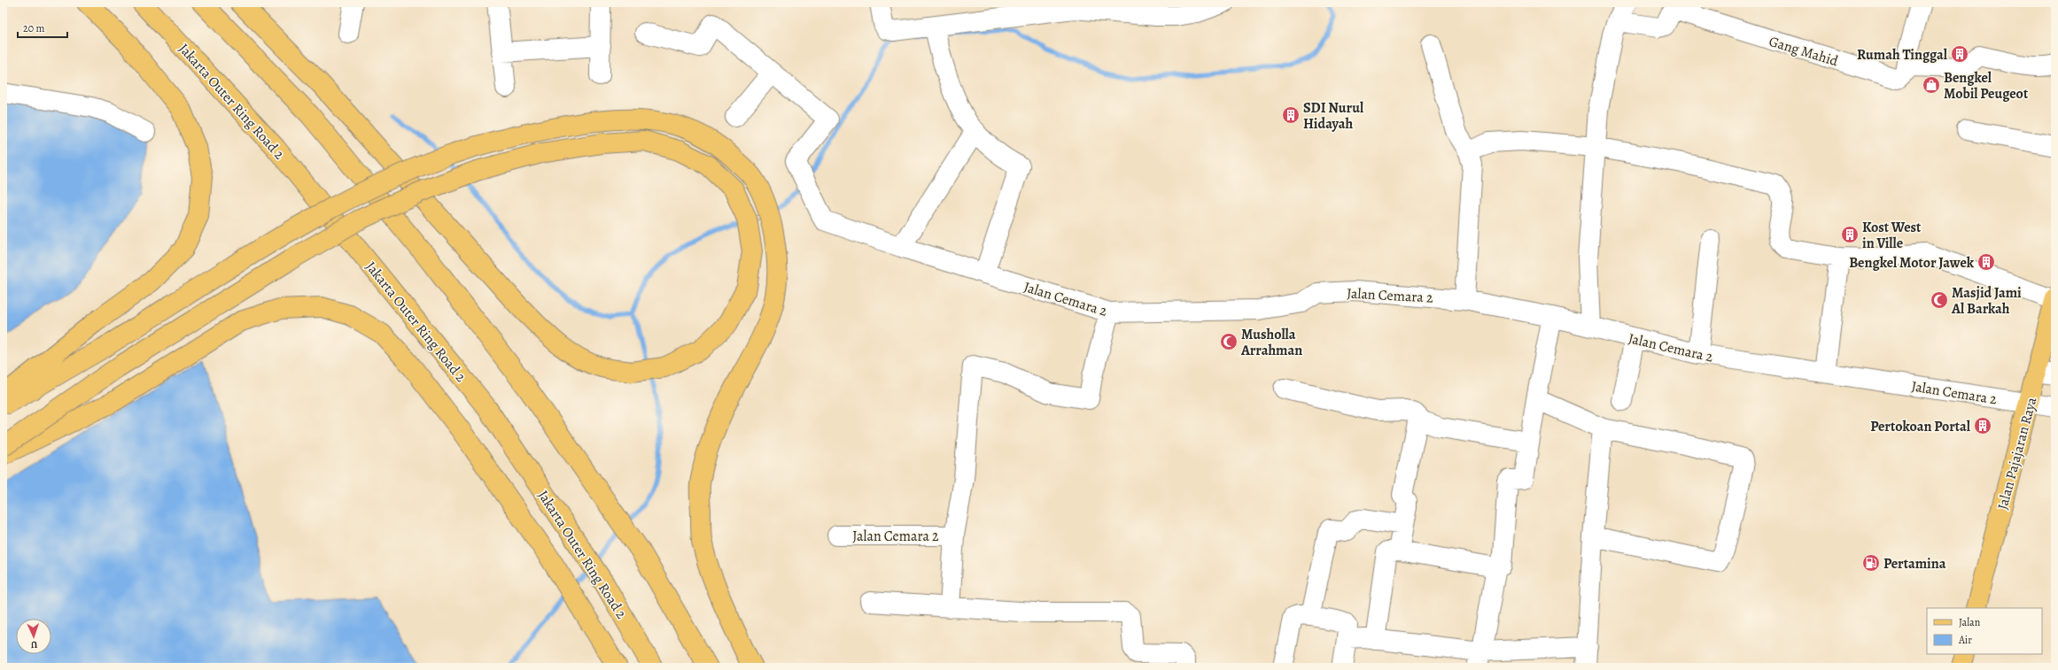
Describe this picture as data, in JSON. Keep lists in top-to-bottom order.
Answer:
{
  "streets": {
    "main road": ["Jakarta Outer Ring Road 2", "Jalan Pajajaran Raya"],
    "street": ["Gang Mahid", "Jalan Cemara 2"]
  },
  "crossings": [
    ["Jalan Cemara 2", "Jalan Pajajaran Raya"]
  ],
  "places": {
    "building": [
      "Rumah Tinggal",
      "SDI Nurul Hidayah",
      "Kost West in Ville",
      "Bengkel Motor Jawek",
      "Pertokoan Portal"
    ],
    "shop": ["Bengkel Mobil Peugeot"],
    "mosque": ["Masjid Jami Al Barkah", "Musholla Arrahman"],
    "fuel station": ["Pertamina"]
  },
  "legend": ["Jalan", "Air"],
  "scale_bar": "20 m",
  "north": "bottom"
}
